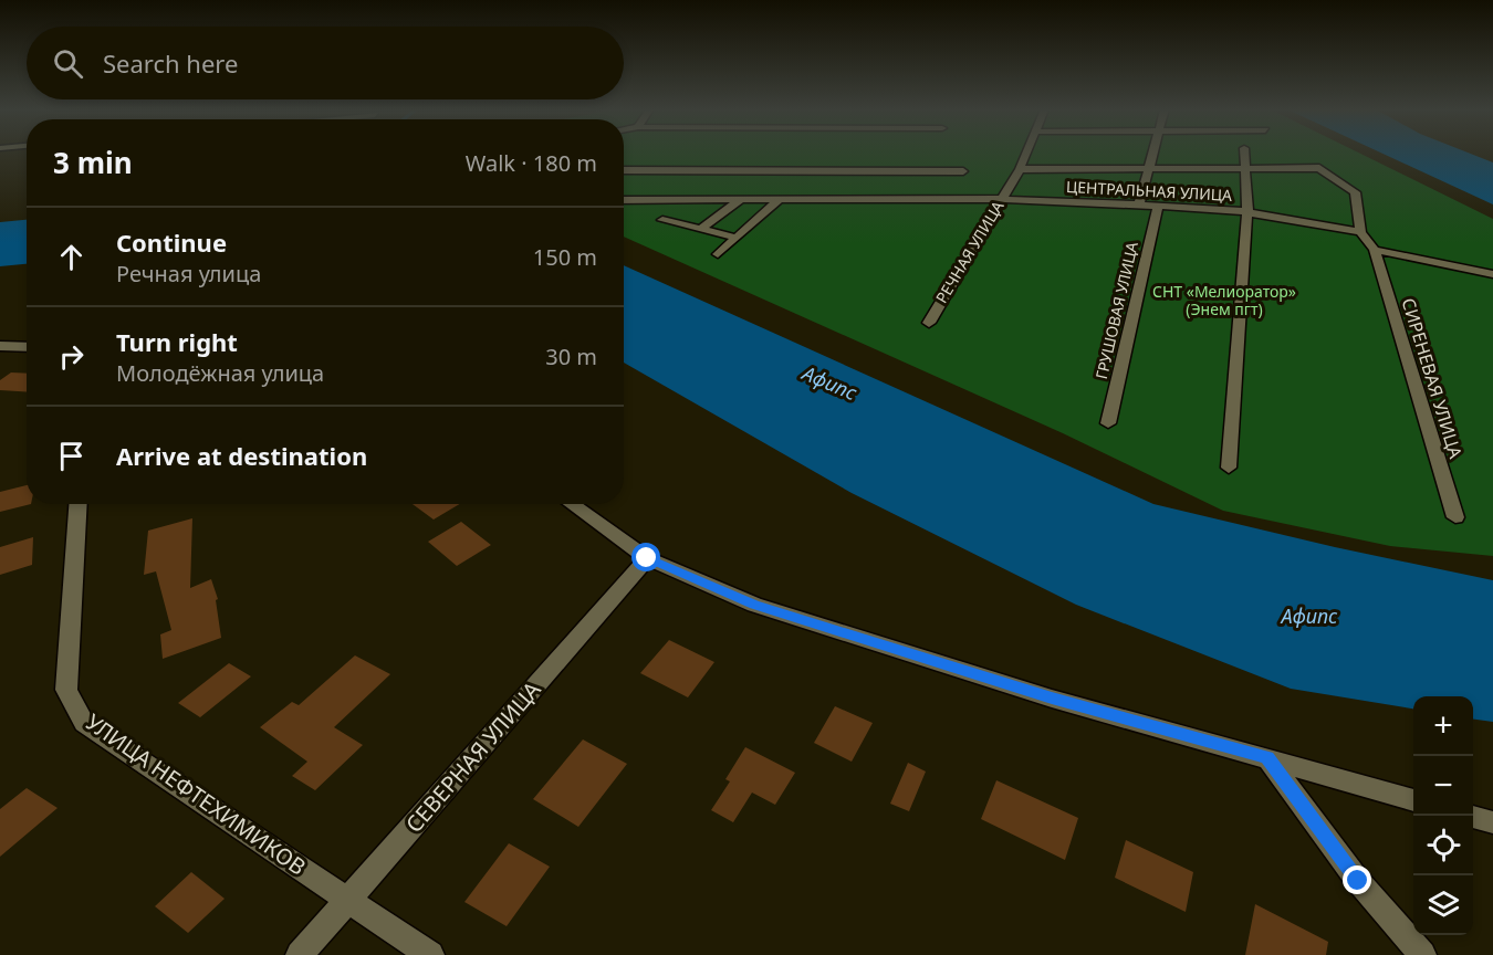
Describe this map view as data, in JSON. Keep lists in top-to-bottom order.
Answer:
{
  "streets": {
    "street": [
      "ЦЕНТРАЛЬНАЯ УЛИЦА",
      "РЕЧНАЯ УЛИЦА",
      "ГРУШОВАЯ УЛИЦА",
      "СИРЕНЕВАЯ УЛИЦА",
      "СЕВЕРНАЯ УЛИЦА",
      "УЛИЦА НЕФТЕХИМИКОВ"
    ]
  },
  "crossings": [
    ["ЦЕНТРАЛЬНАЯ УЛИЦА", "РЕЧНАЯ УЛИЦА"],
    ["ЦЕНТРАЛЬНАЯ УЛИЦА", "ГРУШОВАЯ УЛИЦА"],
    ["СЕВЕРНАЯ УЛИЦА", "УЛИЦА НЕФТЕХИМИКОВ"]
  ],
  "water": ["Афипс"],
  "parks": ["СНТ «Мелиоратор» (Энем пгт)"],
  "page": {
    "search": "Search here",
    "heading": ["3 min", "Walk · 180 m"],
    "list": [
      ["Continue", "Речная улица", "150 m"],
      ["Turn right", "Молодёжная улица", "30 m"],
      "Arrive at destination"
    ],
    "map_buttons": ["+", "−"]
  }
}
